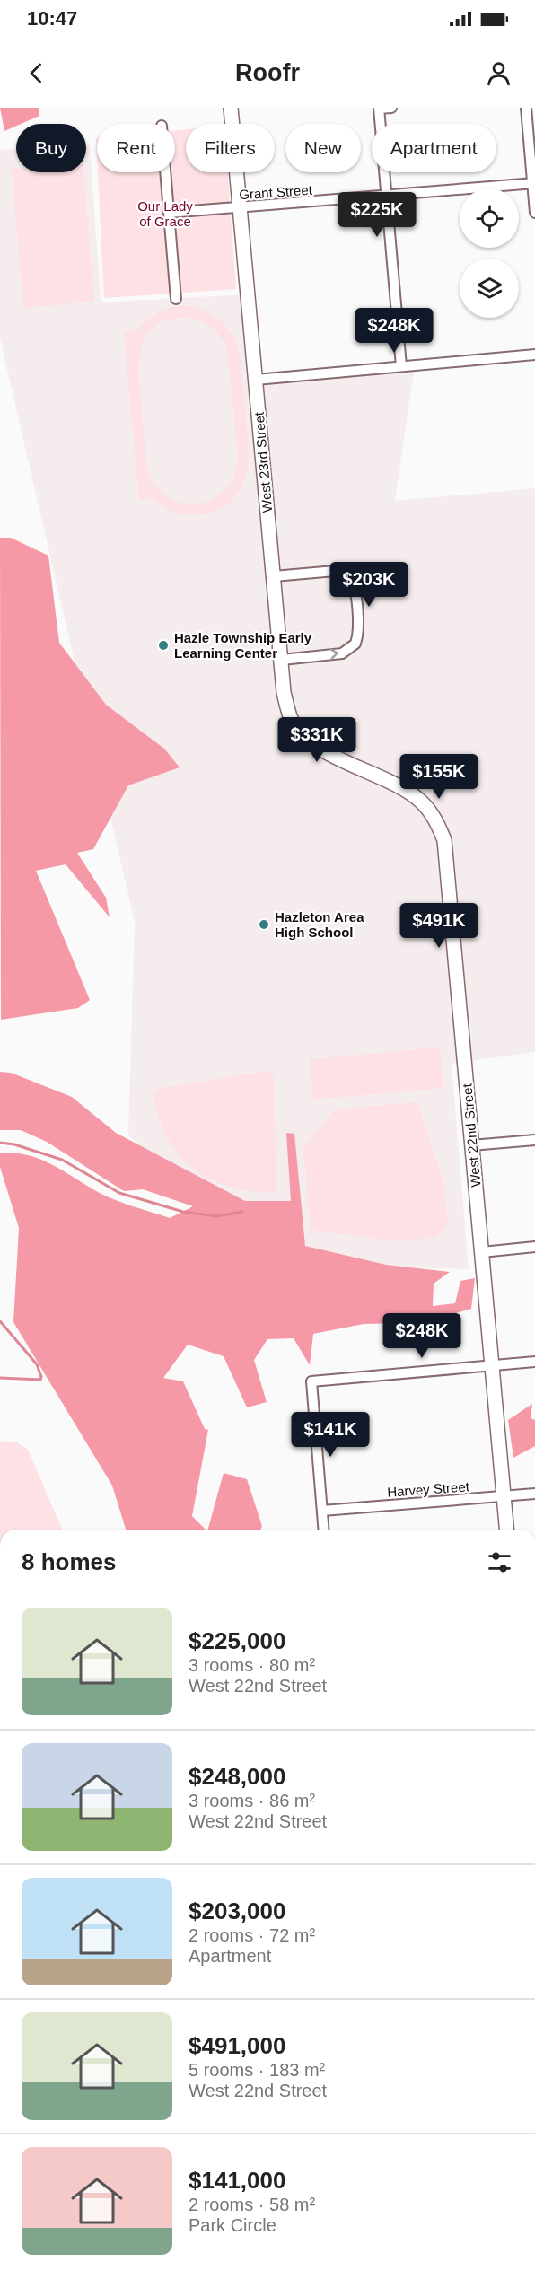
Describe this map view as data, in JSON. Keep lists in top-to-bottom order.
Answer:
{
  "streets": {
    "street": [
      "Grant Street",
      "West 23rd Street",
      "West 22nd Street",
      "Harvey Street"
    ]
  },
  "crossings": [
    ["Grant Street", "West 23rd Street"],
    ["West 23rd Street", "West 22nd Street"],
    ["West 22nd Street", "Harvey Street"]
  ],
  "parks": ["Our Lady of Grace"],
  "places": ["Hazle Township Early Learning Center", "Hazleton Area High School"],
  "page": {
    "status": "10:47",
    "header": "Roofr",
    "chip": [
      "Buy",
      "Rent",
      "Filters",
      "New",
      "Apartment"
    ],
    "price": [
      "$225K",
      "$248K",
      "$203K",
      "$331K",
      "$155K",
      "$491K",
      "$248K",
      "$141K"
    ],
    "heading": "8 homes",
    "list": [
      {
        "name": "$225,000",
        "note": "3 rooms · 80 m² · West 22nd Street"
      },
      {
        "name": "$248,000",
        "note": "3 rooms · 86 m² · West 22nd Street"
      },
      {
        "name": "$203,000",
        "note": "2 rooms · 72 m² · Apartment"
      },
      {
        "name": "$491,000",
        "note": "5 rooms · 183 m² · West 22nd Street"
      },
      {
        "name": "$141,000",
        "note": "2 rooms · 58 m² · Park Circle"
      }
    ]
  }
}
